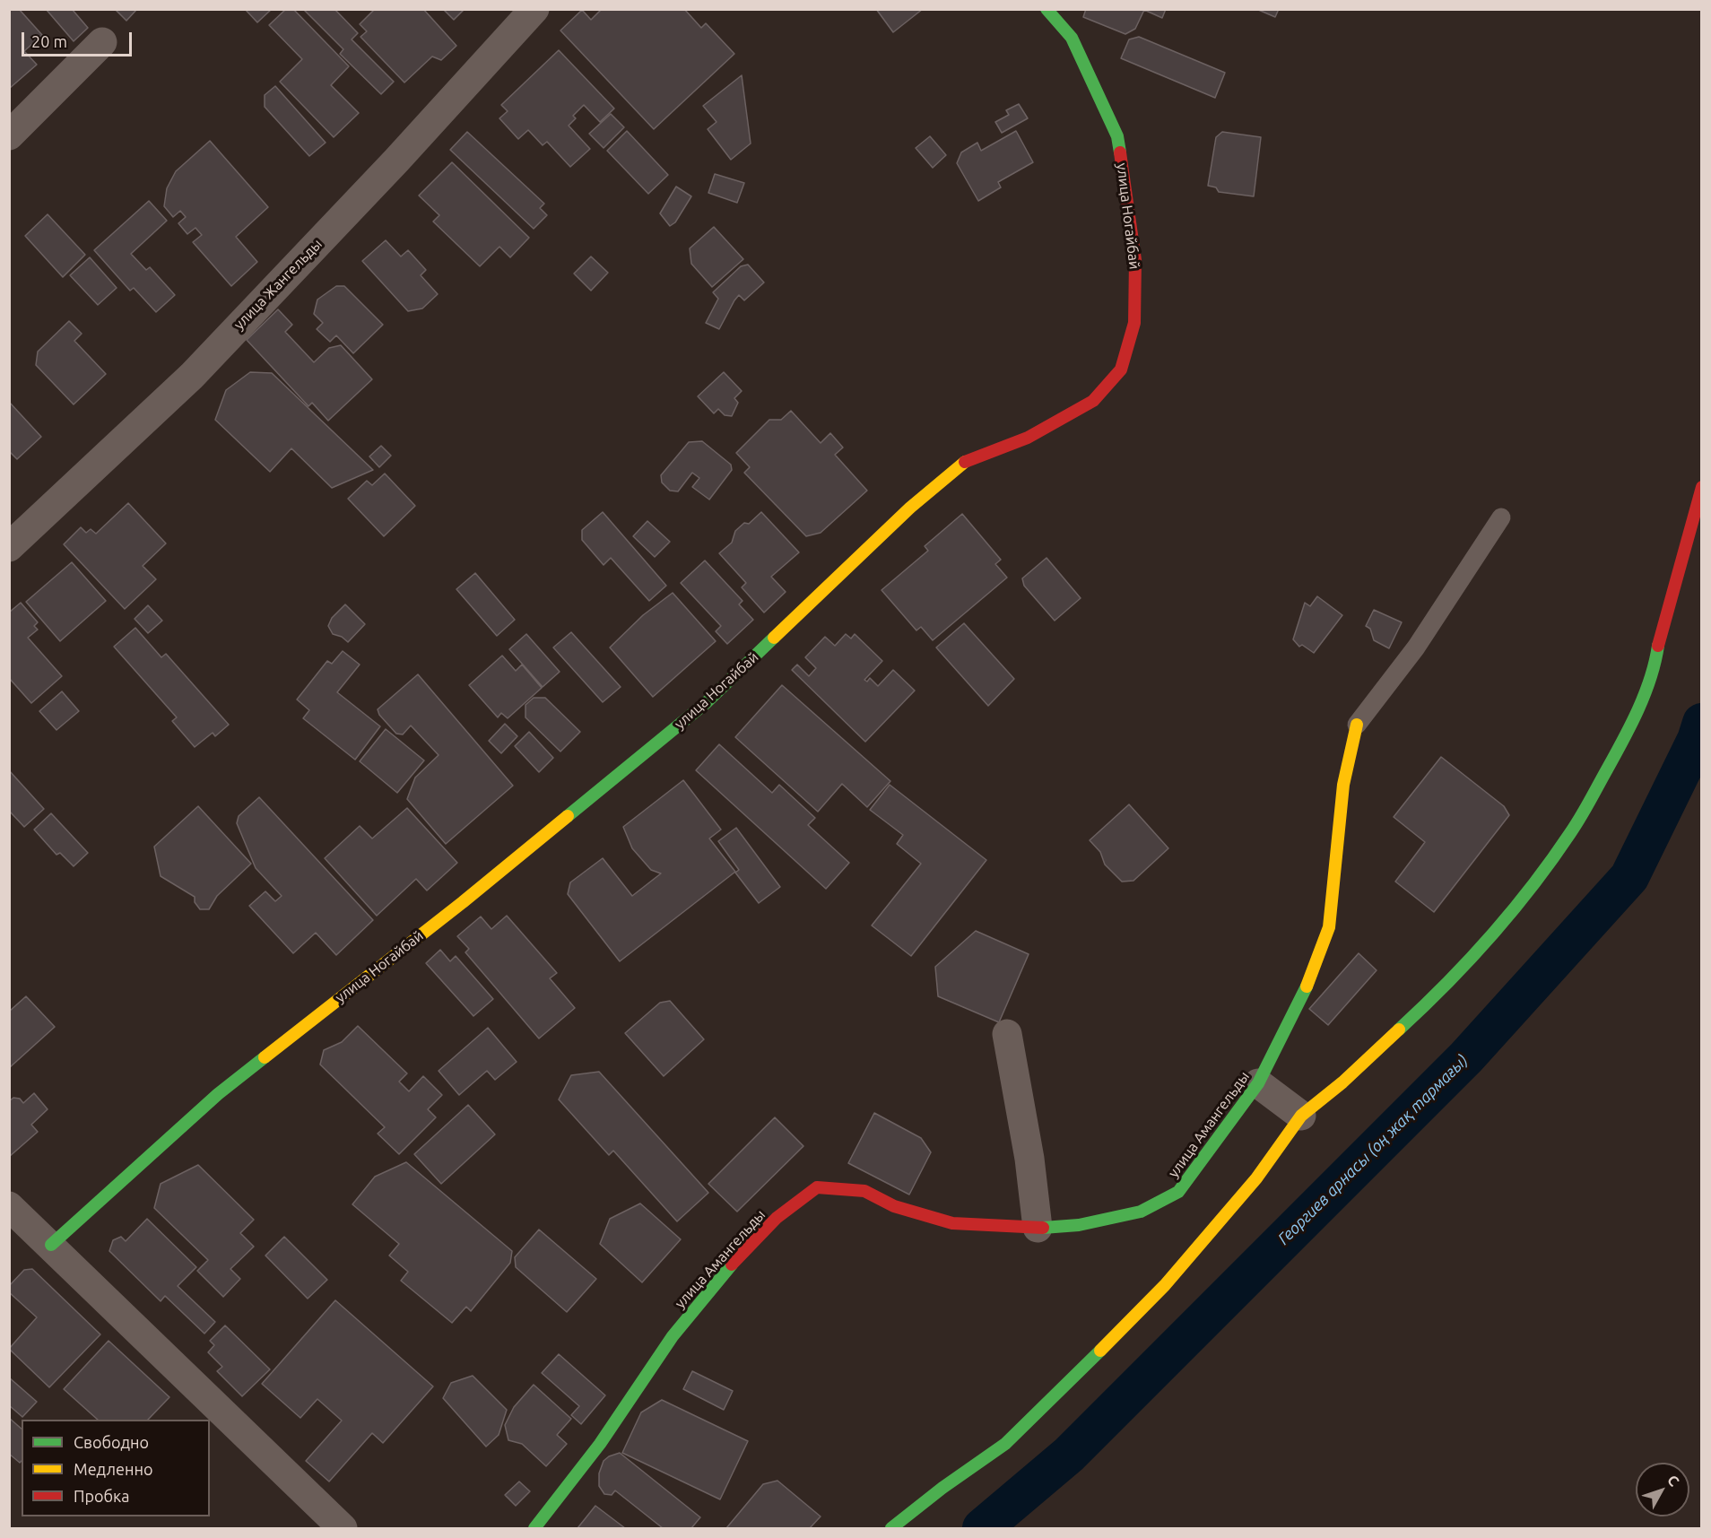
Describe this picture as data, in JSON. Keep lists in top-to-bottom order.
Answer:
{
  "streets": {
    "street": ["улица Ногайбай", "улица Жангельды", "улица Амангельды"]
  },
  "water": ["Георгиев арнасы (оң жақ тармағы)"],
  "legend": ["Свободно", "Медленно", "Пробка"],
  "scale_bar": "20 m",
  "north": "top right"
}
